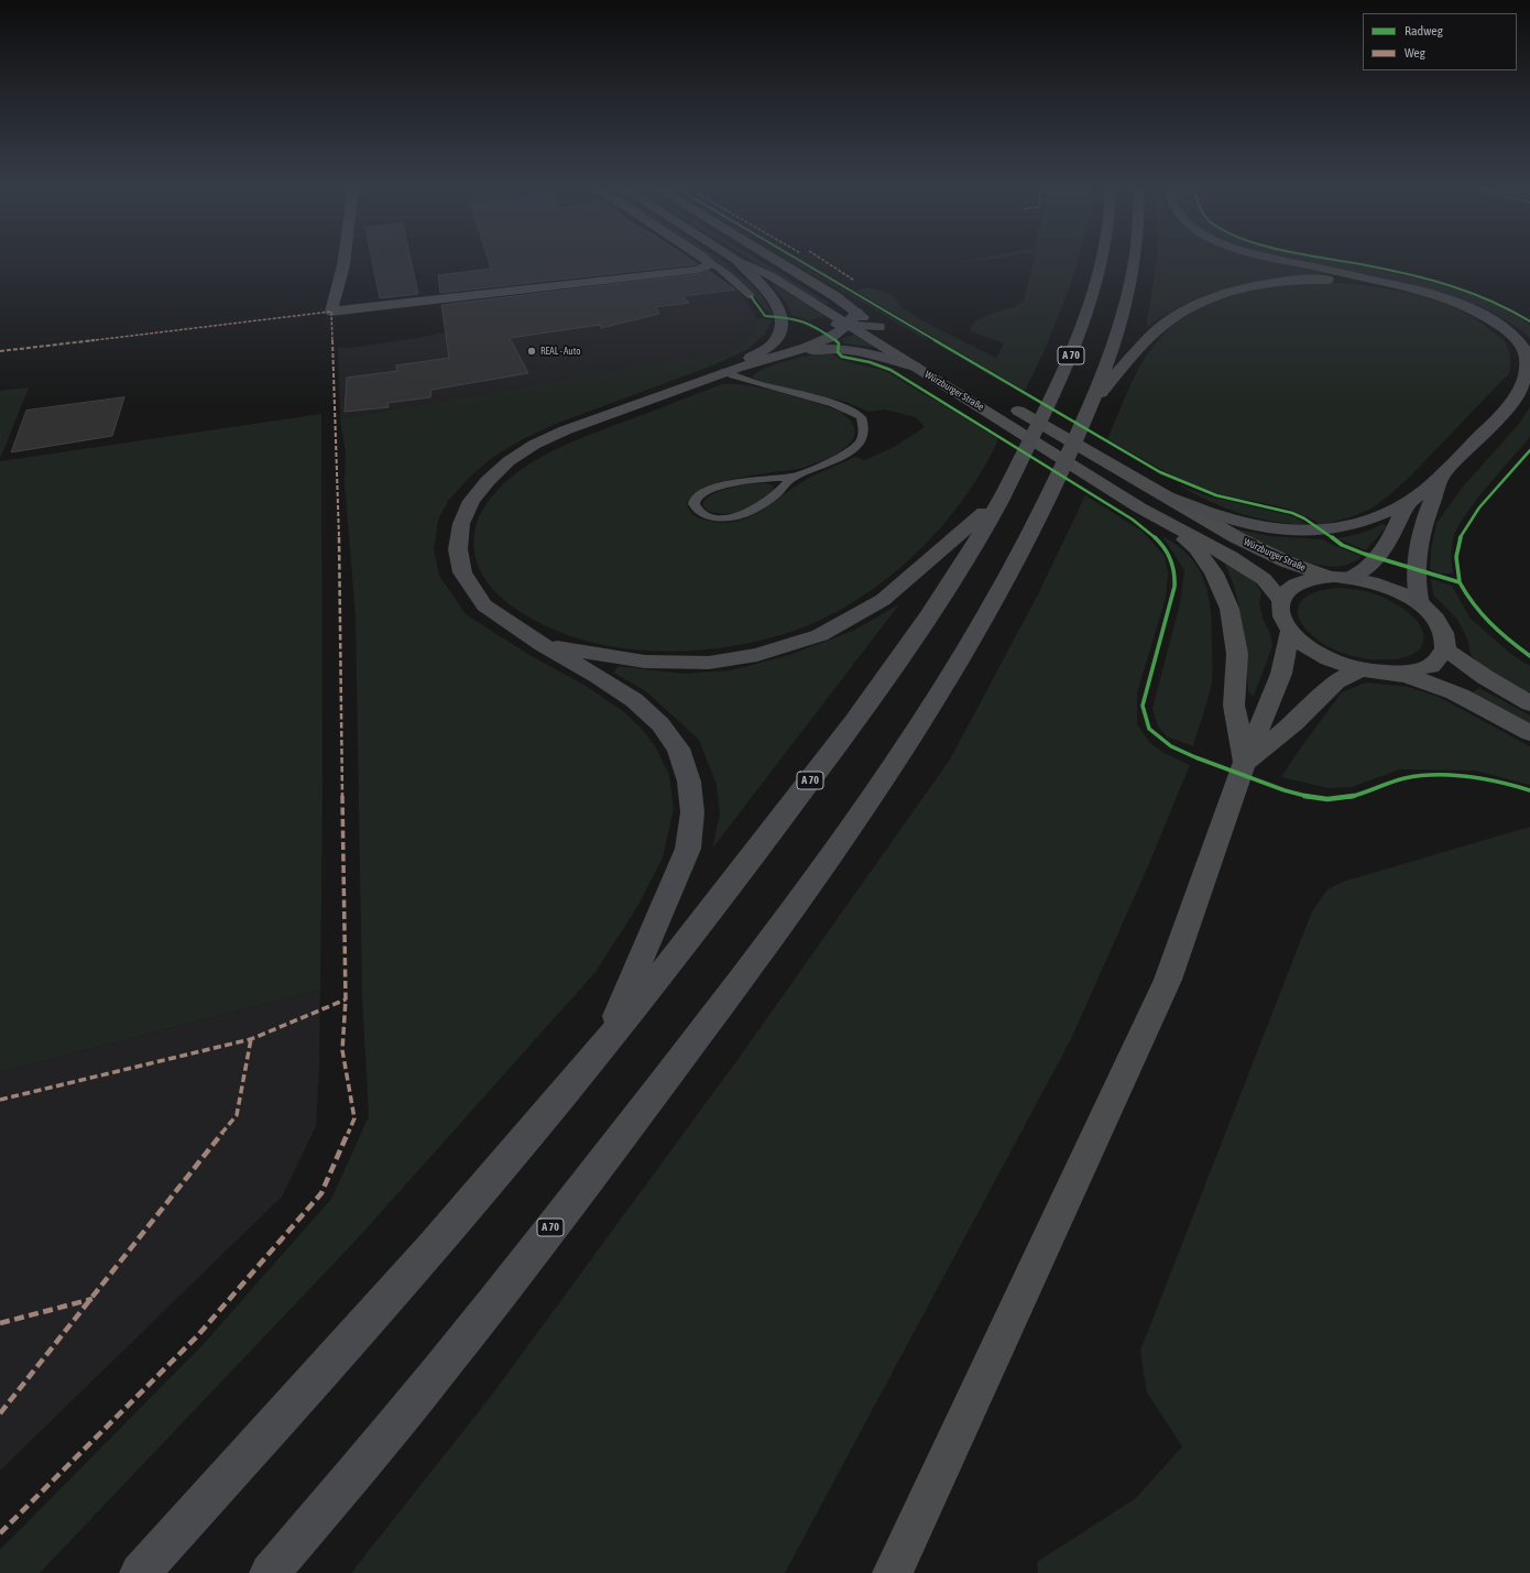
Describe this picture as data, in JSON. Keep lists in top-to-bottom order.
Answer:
{
  "streets": {
    "highway": ["A 70"],
    "main road": ["Würzburger Straße"]
  },
  "places": ["REAL - Auto"],
  "legend": ["Radweg", "Weg"]
}
